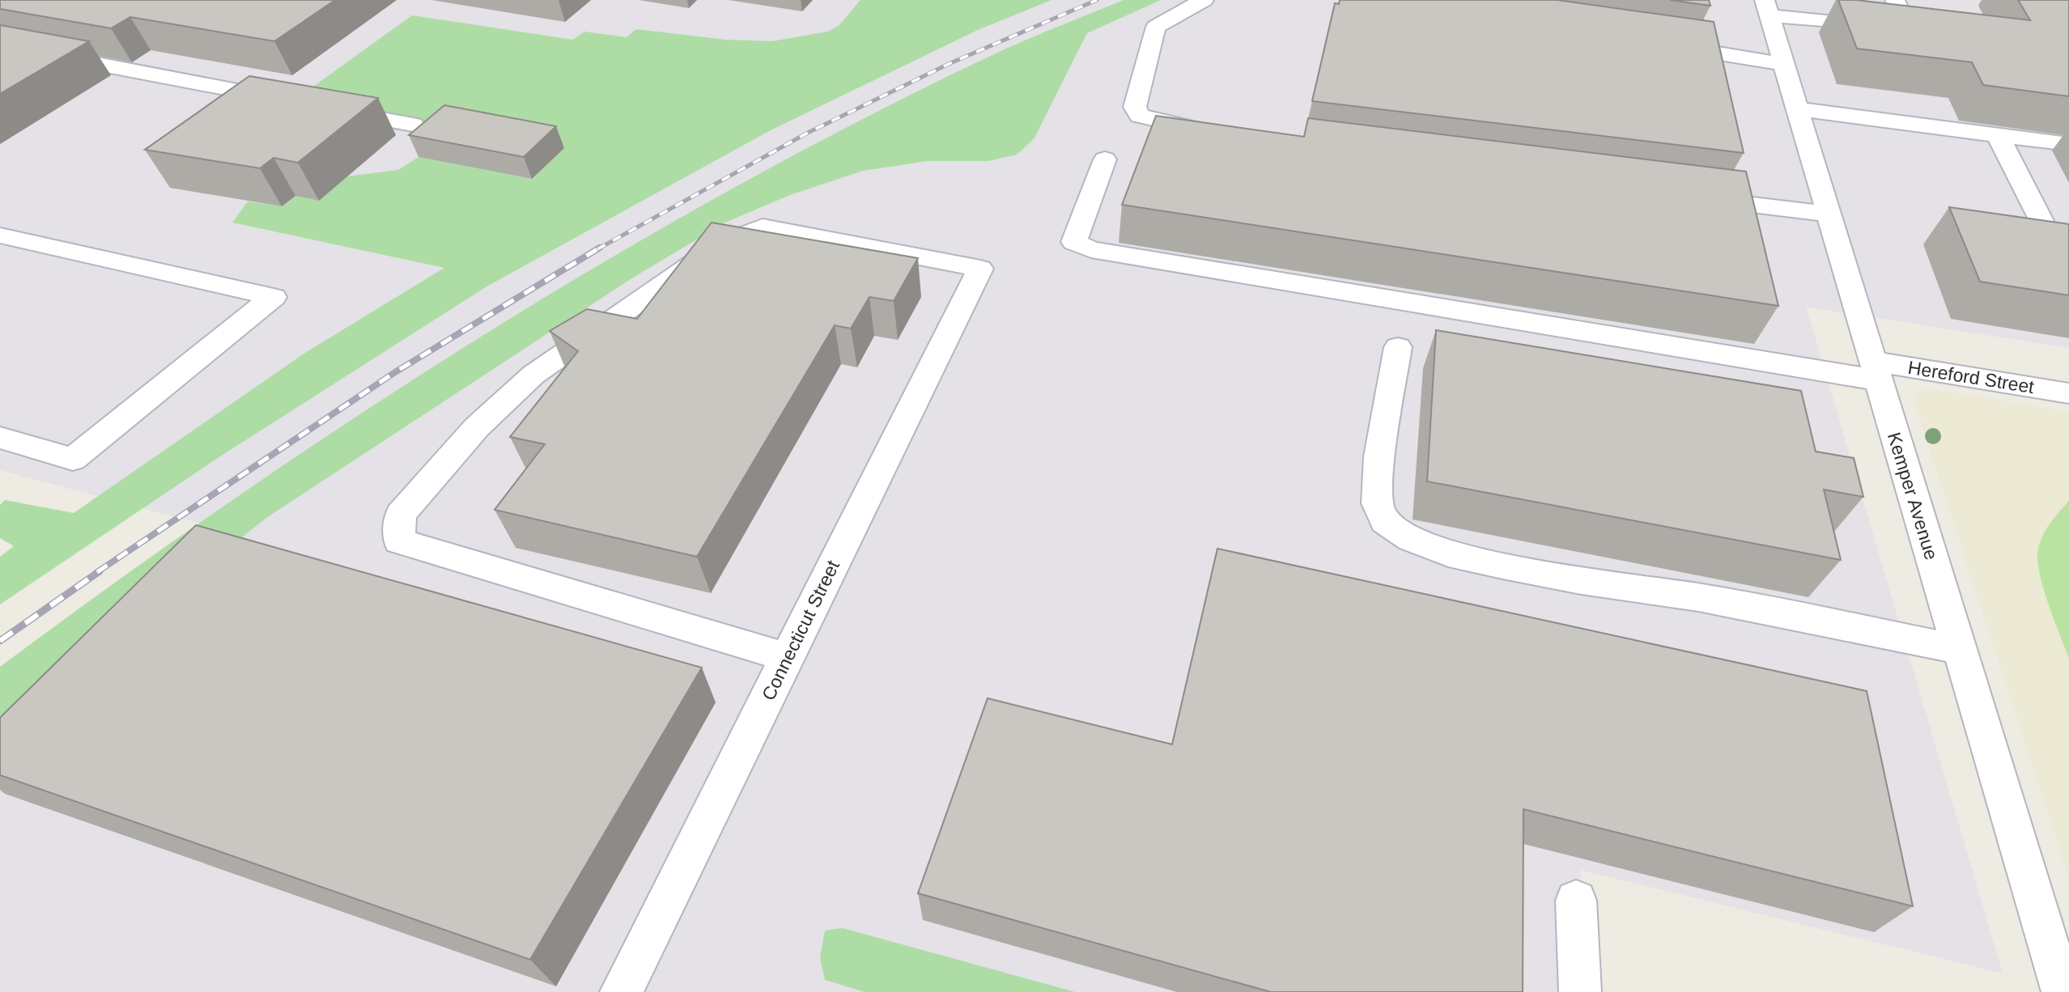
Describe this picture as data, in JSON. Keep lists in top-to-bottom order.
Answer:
{
  "streets": {
    "street": ["Hereford Street", "Kemper Avenue", "Connecticut Street"]
  },
  "crossings": [
    ["Hereford Street", "Kemper Avenue"]
  ]
}
